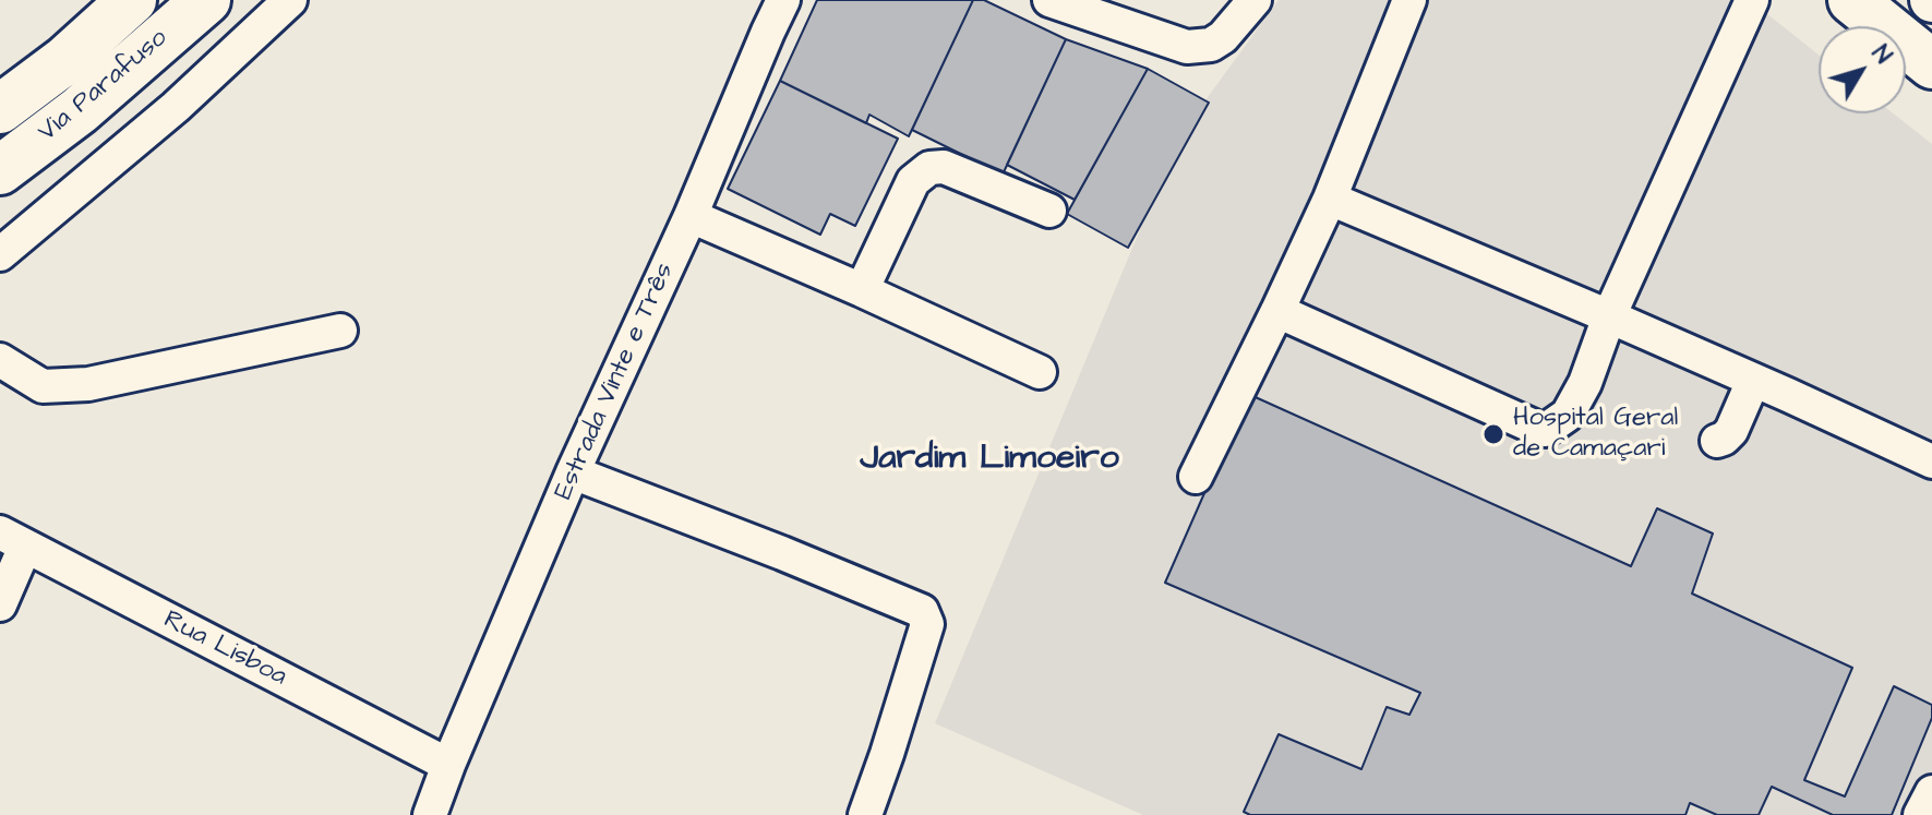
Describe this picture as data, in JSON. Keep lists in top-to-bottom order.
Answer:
{
  "streets": {
    "highway": ["Via Parafuso"],
    "street": ["Estrada Vinte e Três", "Rua Lisboa"]
  },
  "crossings": [
    ["Estrada Vinte e Três", "Rua Lisboa"]
  ],
  "districts": ["Jardim Limoeiro"],
  "places": ["Hospital Geral de Camaçari"],
  "north": "top right"
}
